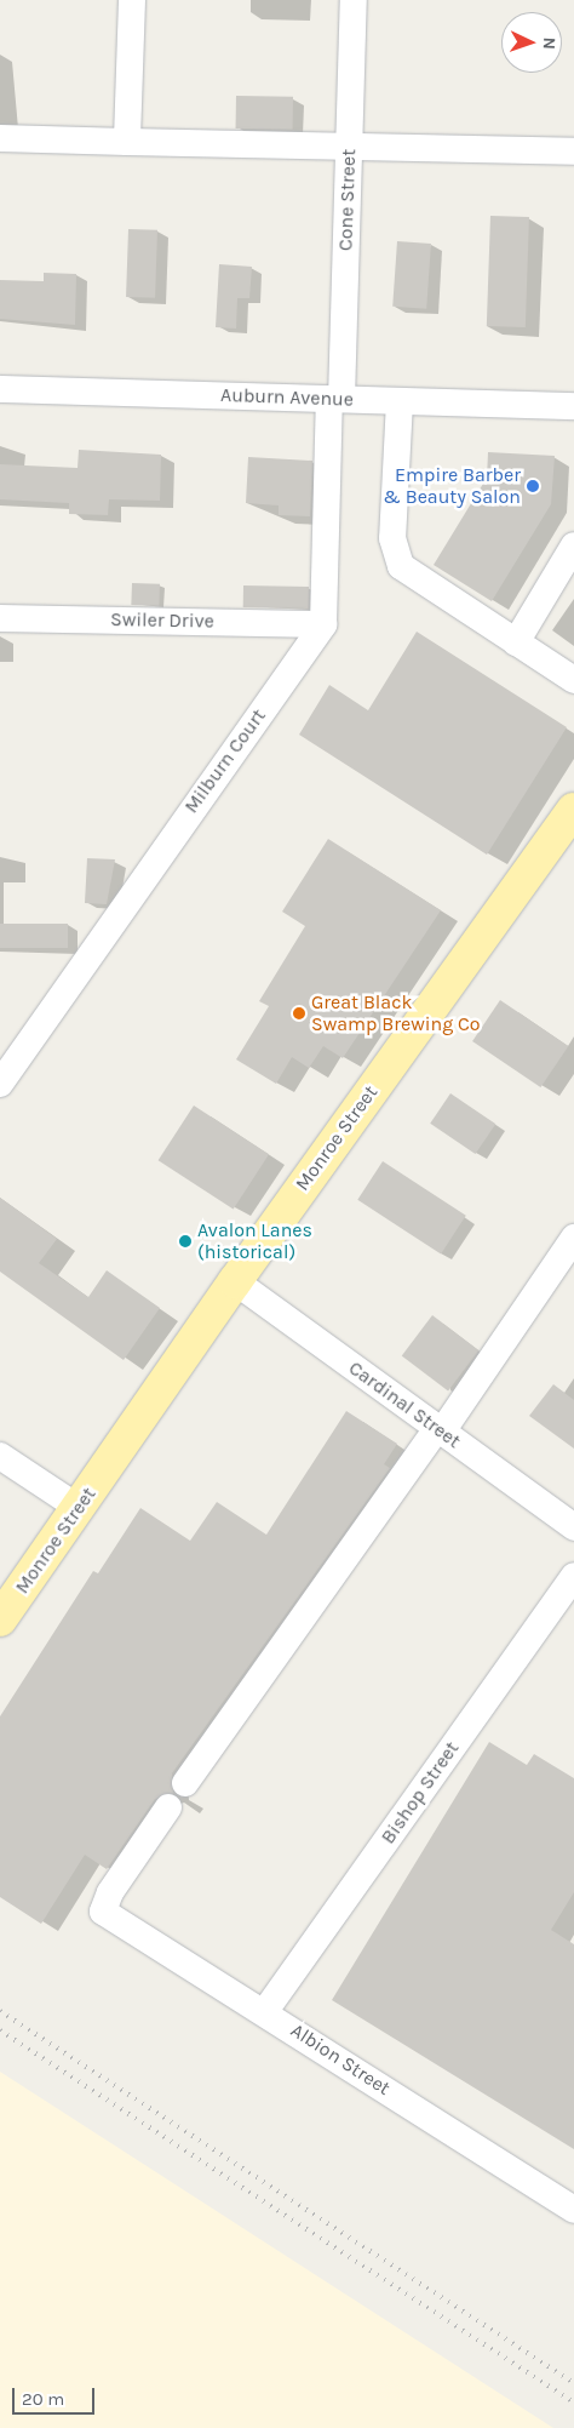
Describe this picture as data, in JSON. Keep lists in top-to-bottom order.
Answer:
{
  "streets": {
    "main road": ["Monroe Street"],
    "street": [
      "Cone Street",
      "Auburn Avenue",
      "Swiler Drive",
      "Milburn Court",
      "Cardinal Street",
      "Bishop Street",
      "Albion Street"
    ]
  },
  "crossings": [
    ["Cone Street", "Auburn Avenue"],
    ["Swiler Drive", "Milburn Court"],
    ["Monroe Street", "Cardinal Street"],
    ["Bishop Street", "Albion Street"]
  ],
  "places": ["Empire Barber & Beauty Salon", "Great Black Swamp Brewing Co", "Avalon Lanes (historical)"],
  "scale_bar": "20 m",
  "north": "right"
}
